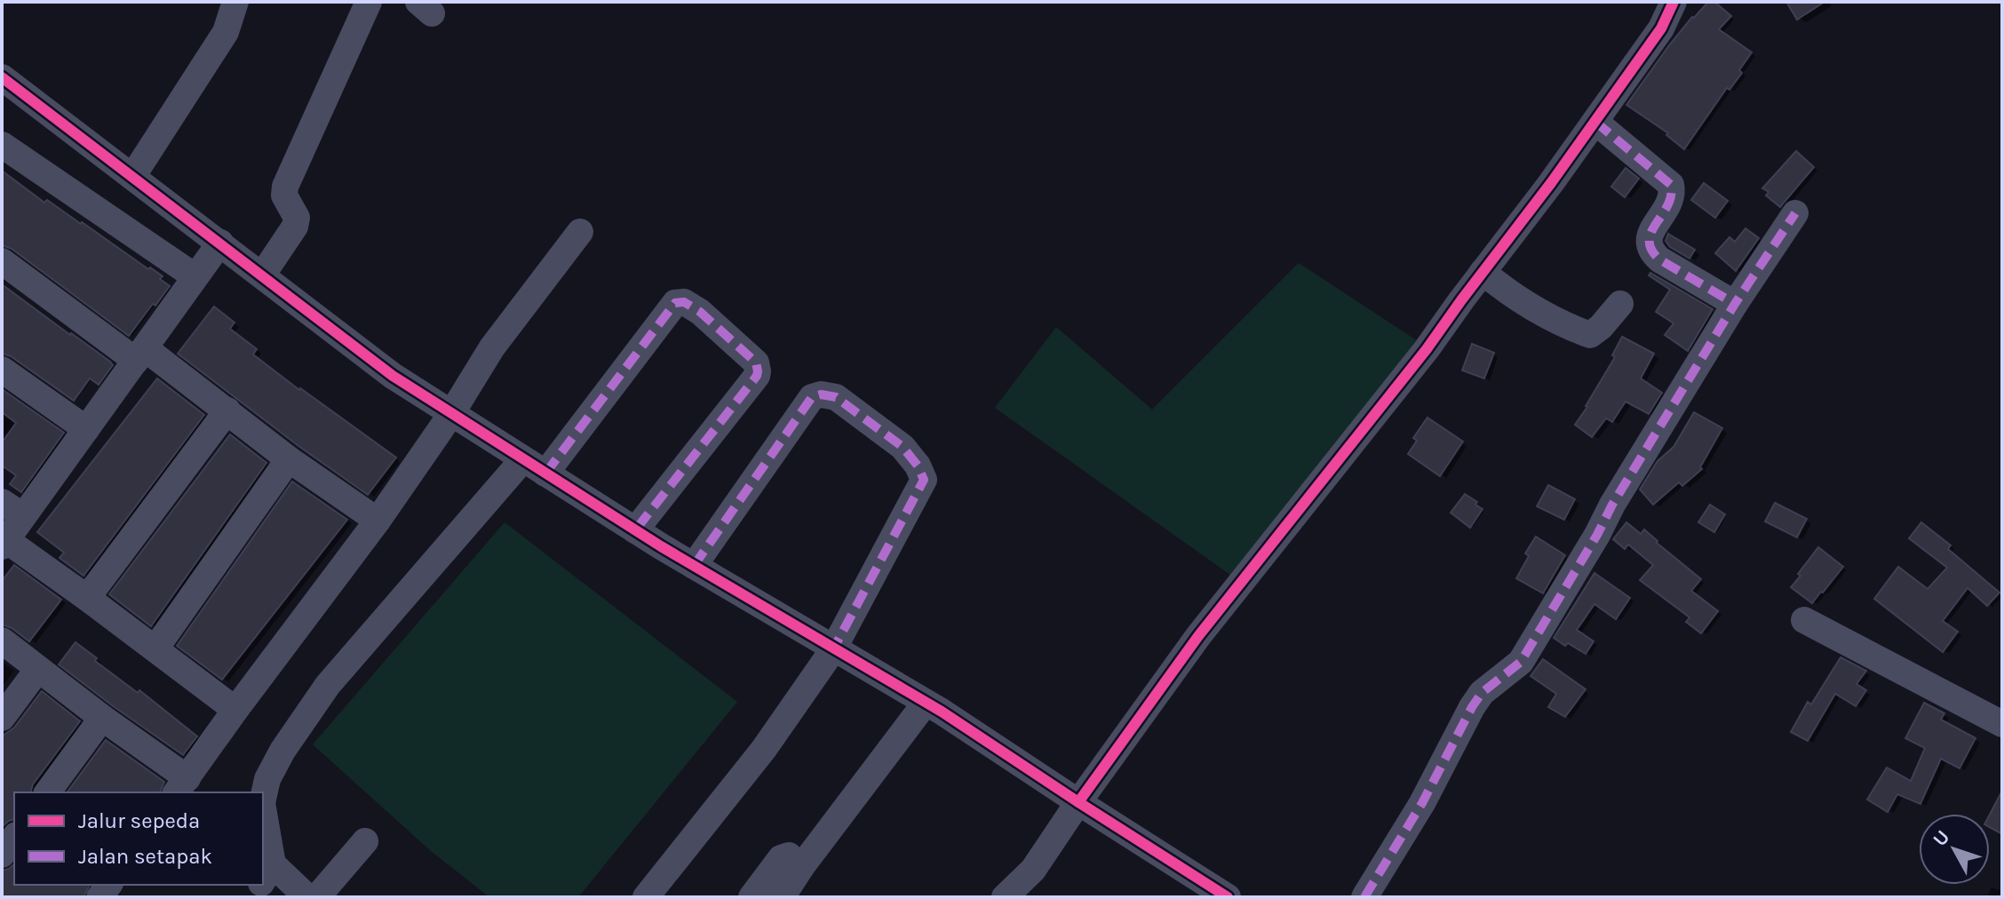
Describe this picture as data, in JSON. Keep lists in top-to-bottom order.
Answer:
{
  "legend": ["Jalur sepeda", "Jalan setapak"],
  "north": "top left"
}
